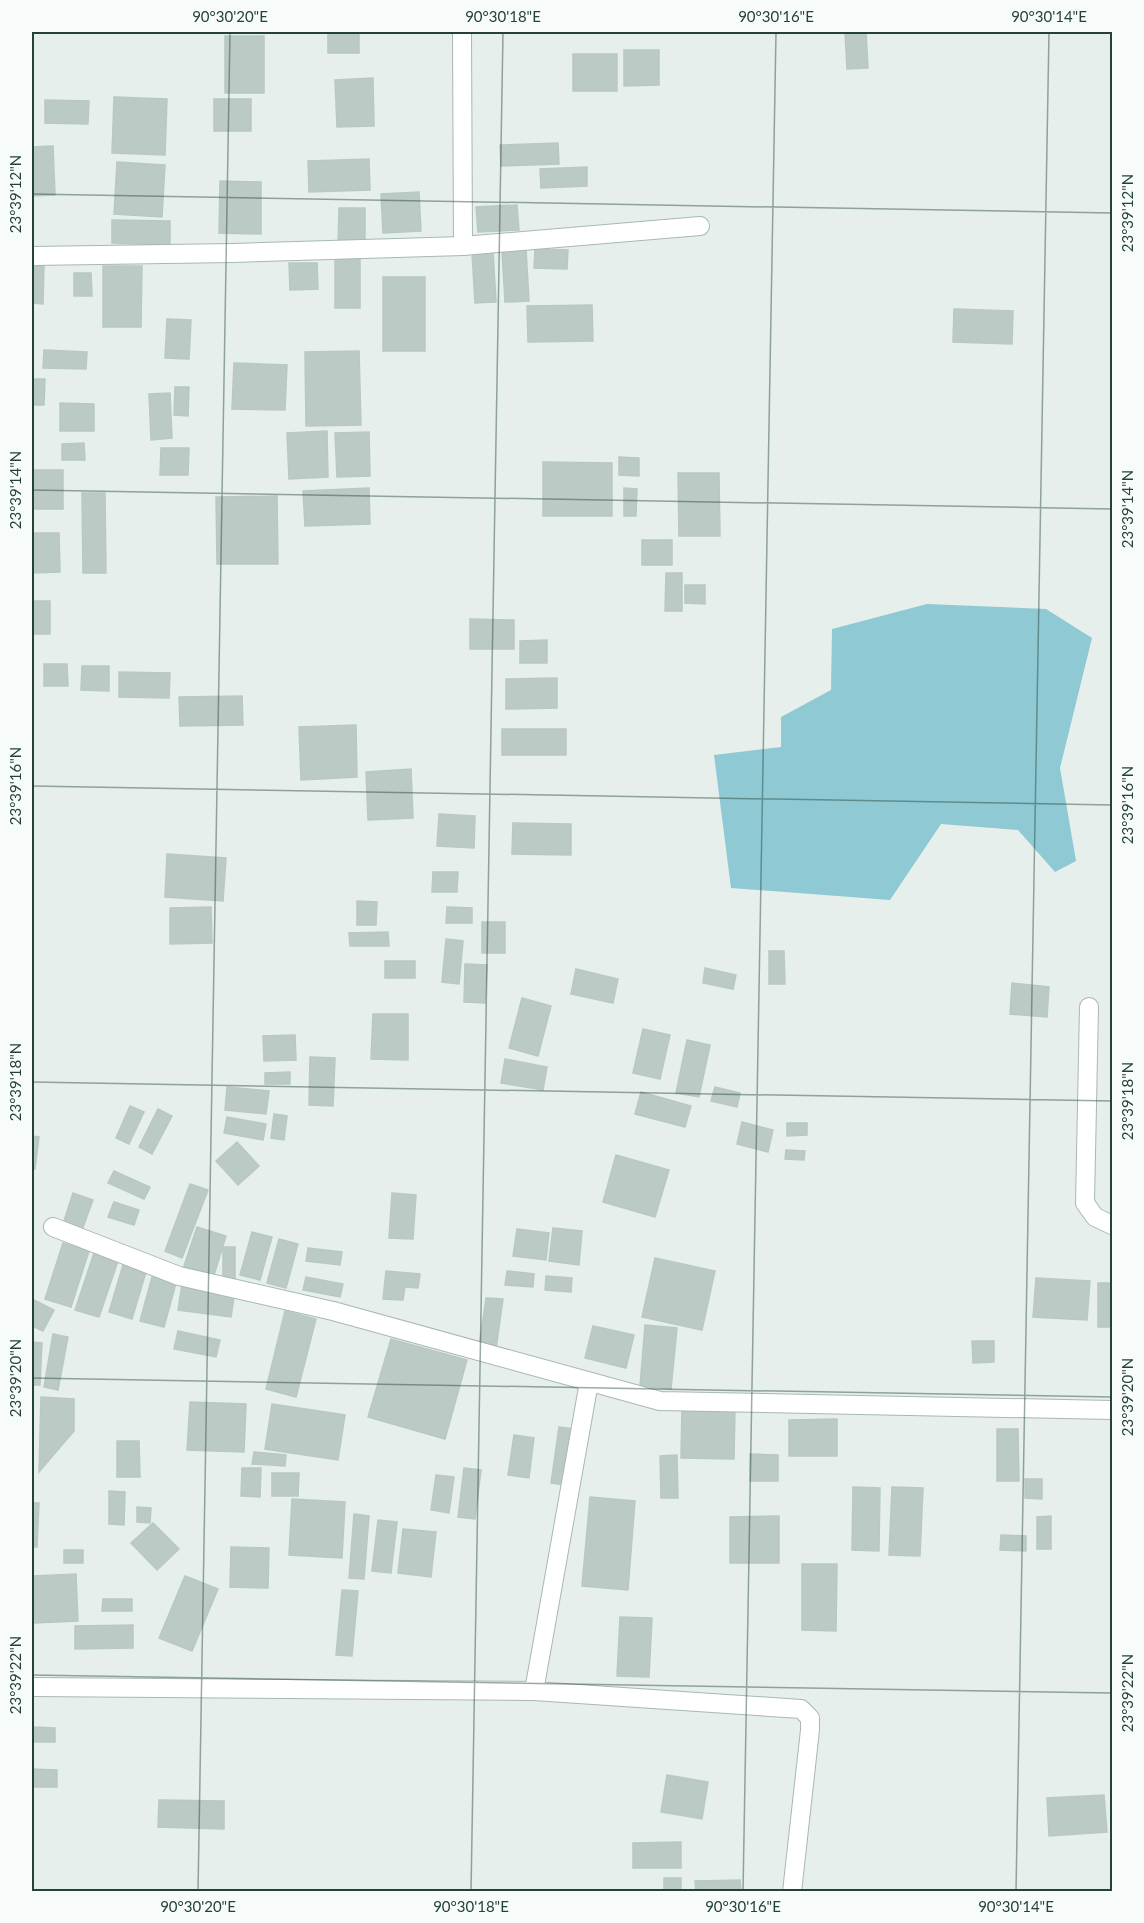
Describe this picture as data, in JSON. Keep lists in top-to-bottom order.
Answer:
{
  "coordinates": [
    "90°30'20\"E",
    "90°30'18\"E",
    "90°30'16\"E",
    "90°30'14\"E",
    "23°39'12\"N",
    "23°39'14\"N",
    "23°39'16\"N",
    "23°39'18\"N",
    "23°39'20\"N",
    "23°39'22\"N"
  ]
}
